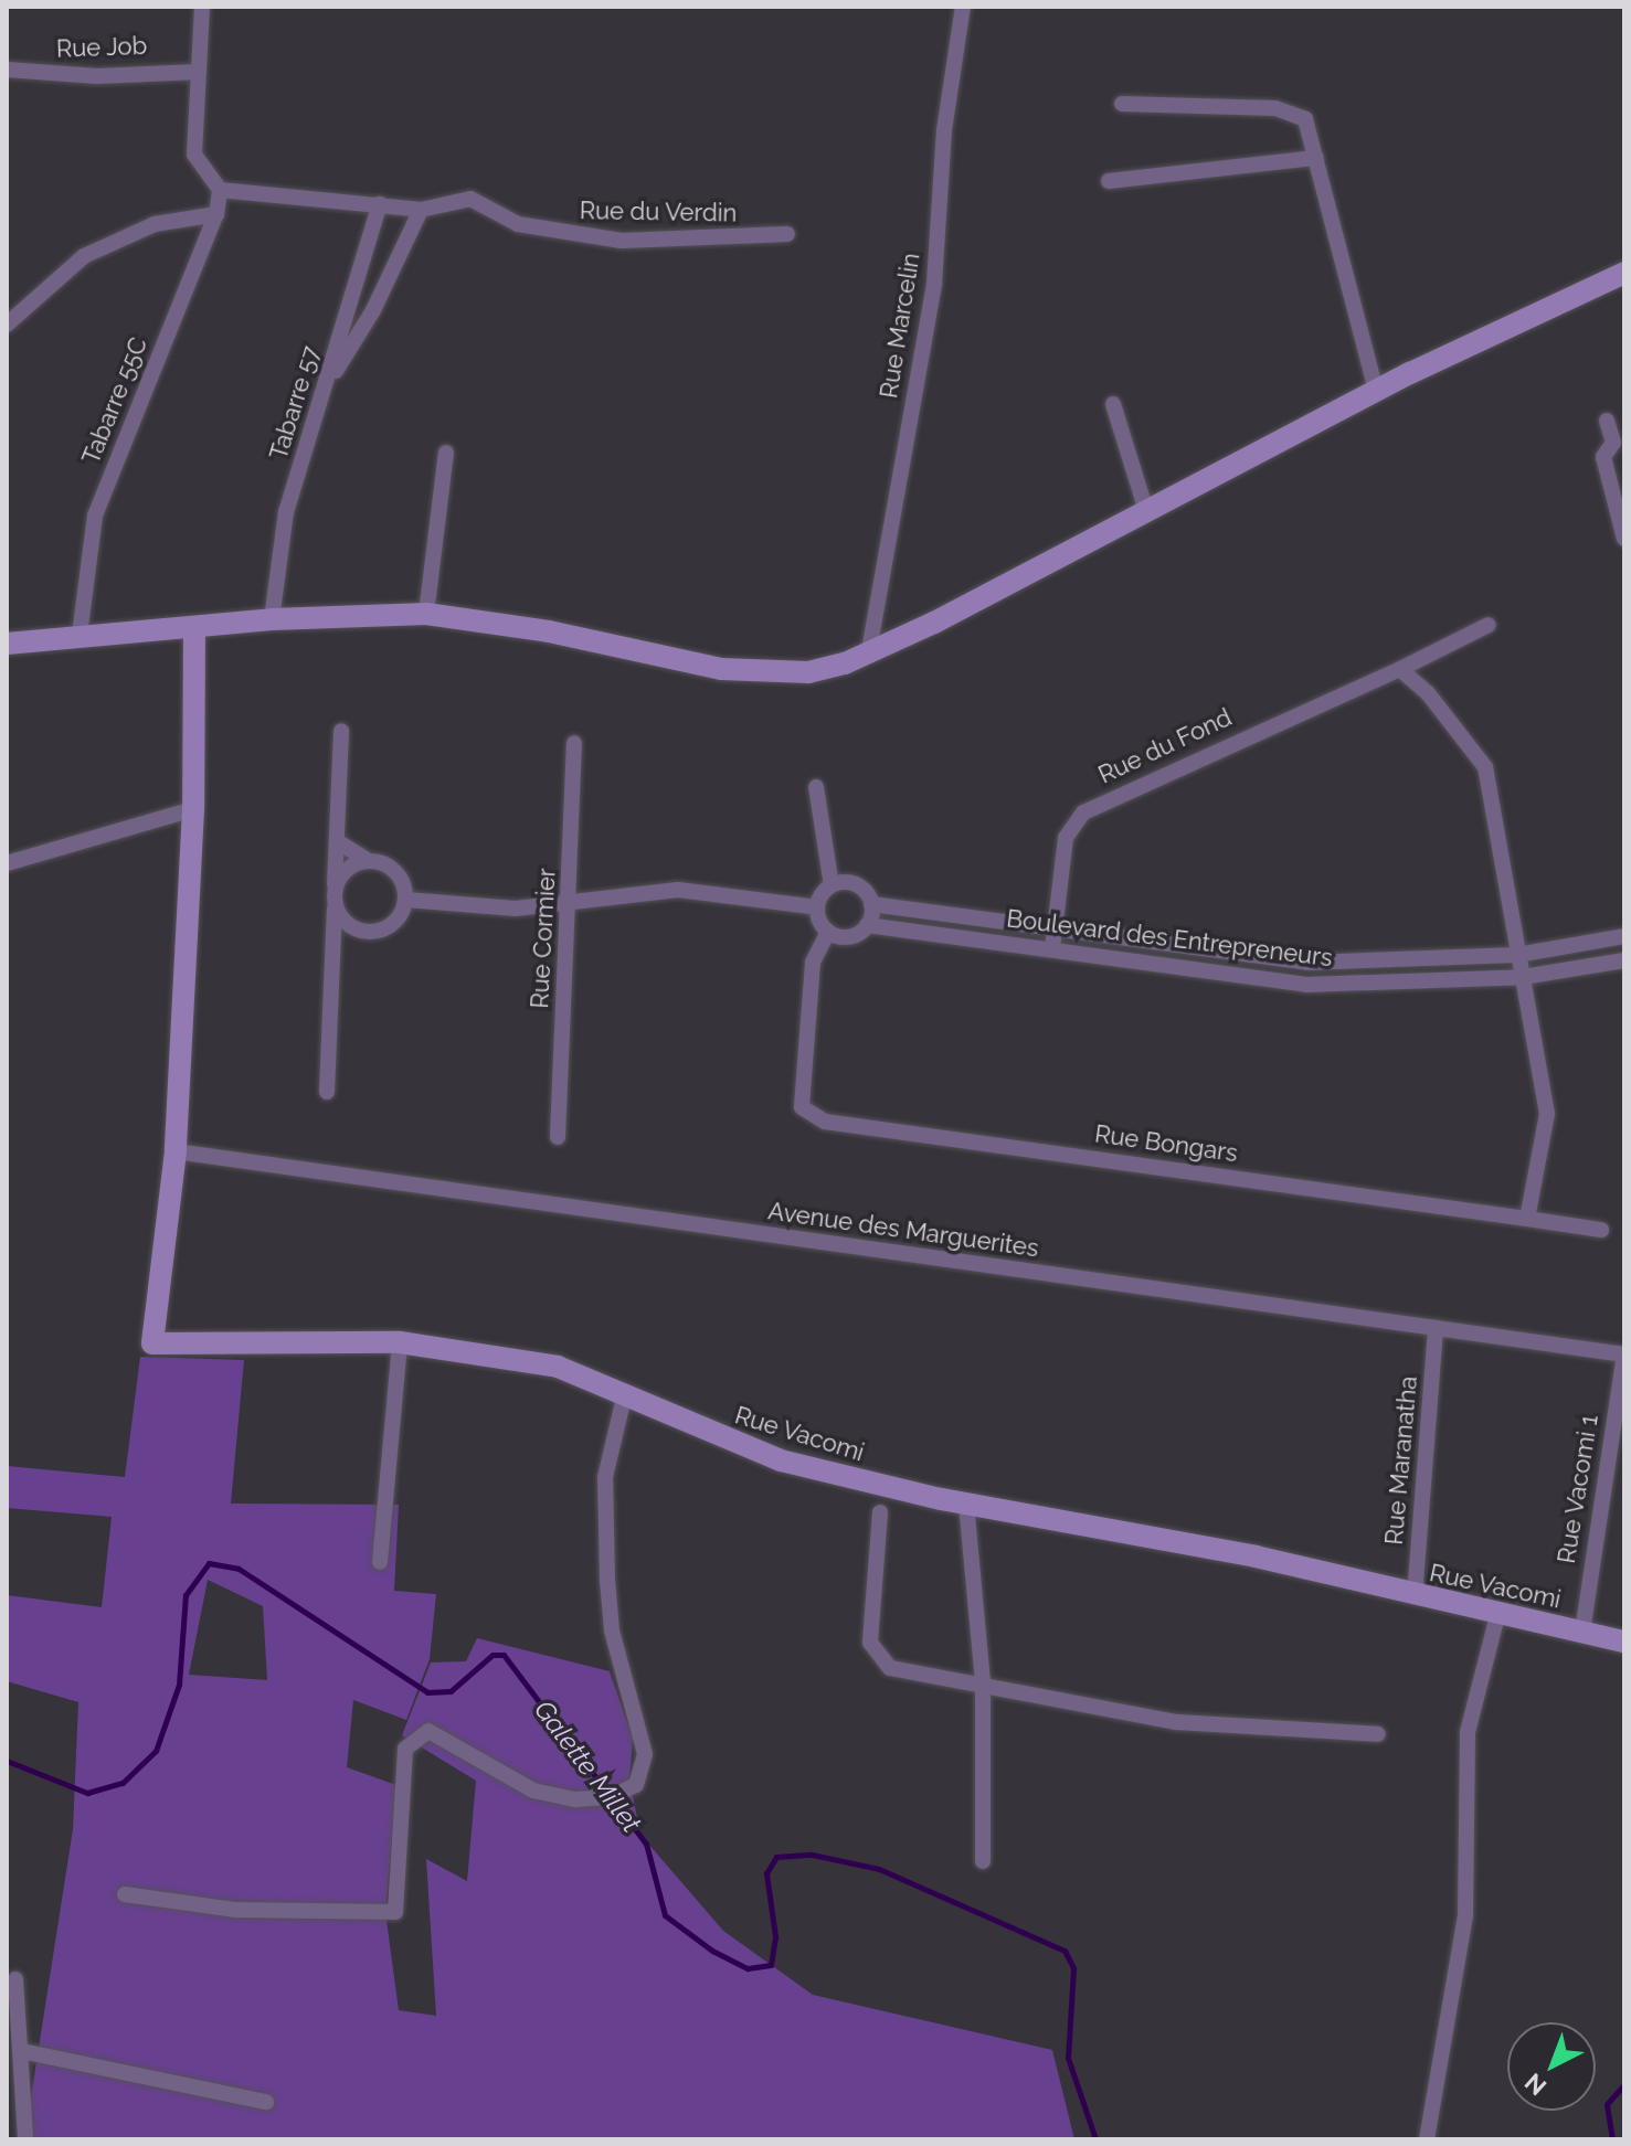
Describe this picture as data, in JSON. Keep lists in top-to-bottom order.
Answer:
{
  "streets": {
    "street": [
      "Rue Job",
      "Rue du Verdin",
      "Rue Marcelin",
      "Tabarre 55C",
      "Tabarre 57",
      "Rue du Fond",
      "Rue Cormier",
      "Boulevard des Entrepreneurs",
      "Rue Bongars",
      "Avenue des Marguerites",
      "Rue Vacomi",
      "Rue Maranatha",
      "Rue Vacomi 1"
    ]
  },
  "crossings": [
    ["Rue du Verdin", "Tabarre 55C"],
    ["Rue du Verdin", "Tabarre 57"],
    ["Rue du Fond", "Boulevard des Entrepreneurs"],
    ["Boulevard des Entrepreneurs", "Rue Bongars"],
    ["Avenue des Marguerites", "Rue Vacomi"],
    ["Avenue des Marguerites", "Rue Maranatha"],
    ["Avenue des Marguerites", "Rue Vacomi 1"],
    ["Rue Vacomi", "Rue Maranatha"],
    ["Rue Vacomi", "Rue Vacomi 1"]
  ],
  "water": ["Galette Millet"],
  "north": "bottom left"
}
